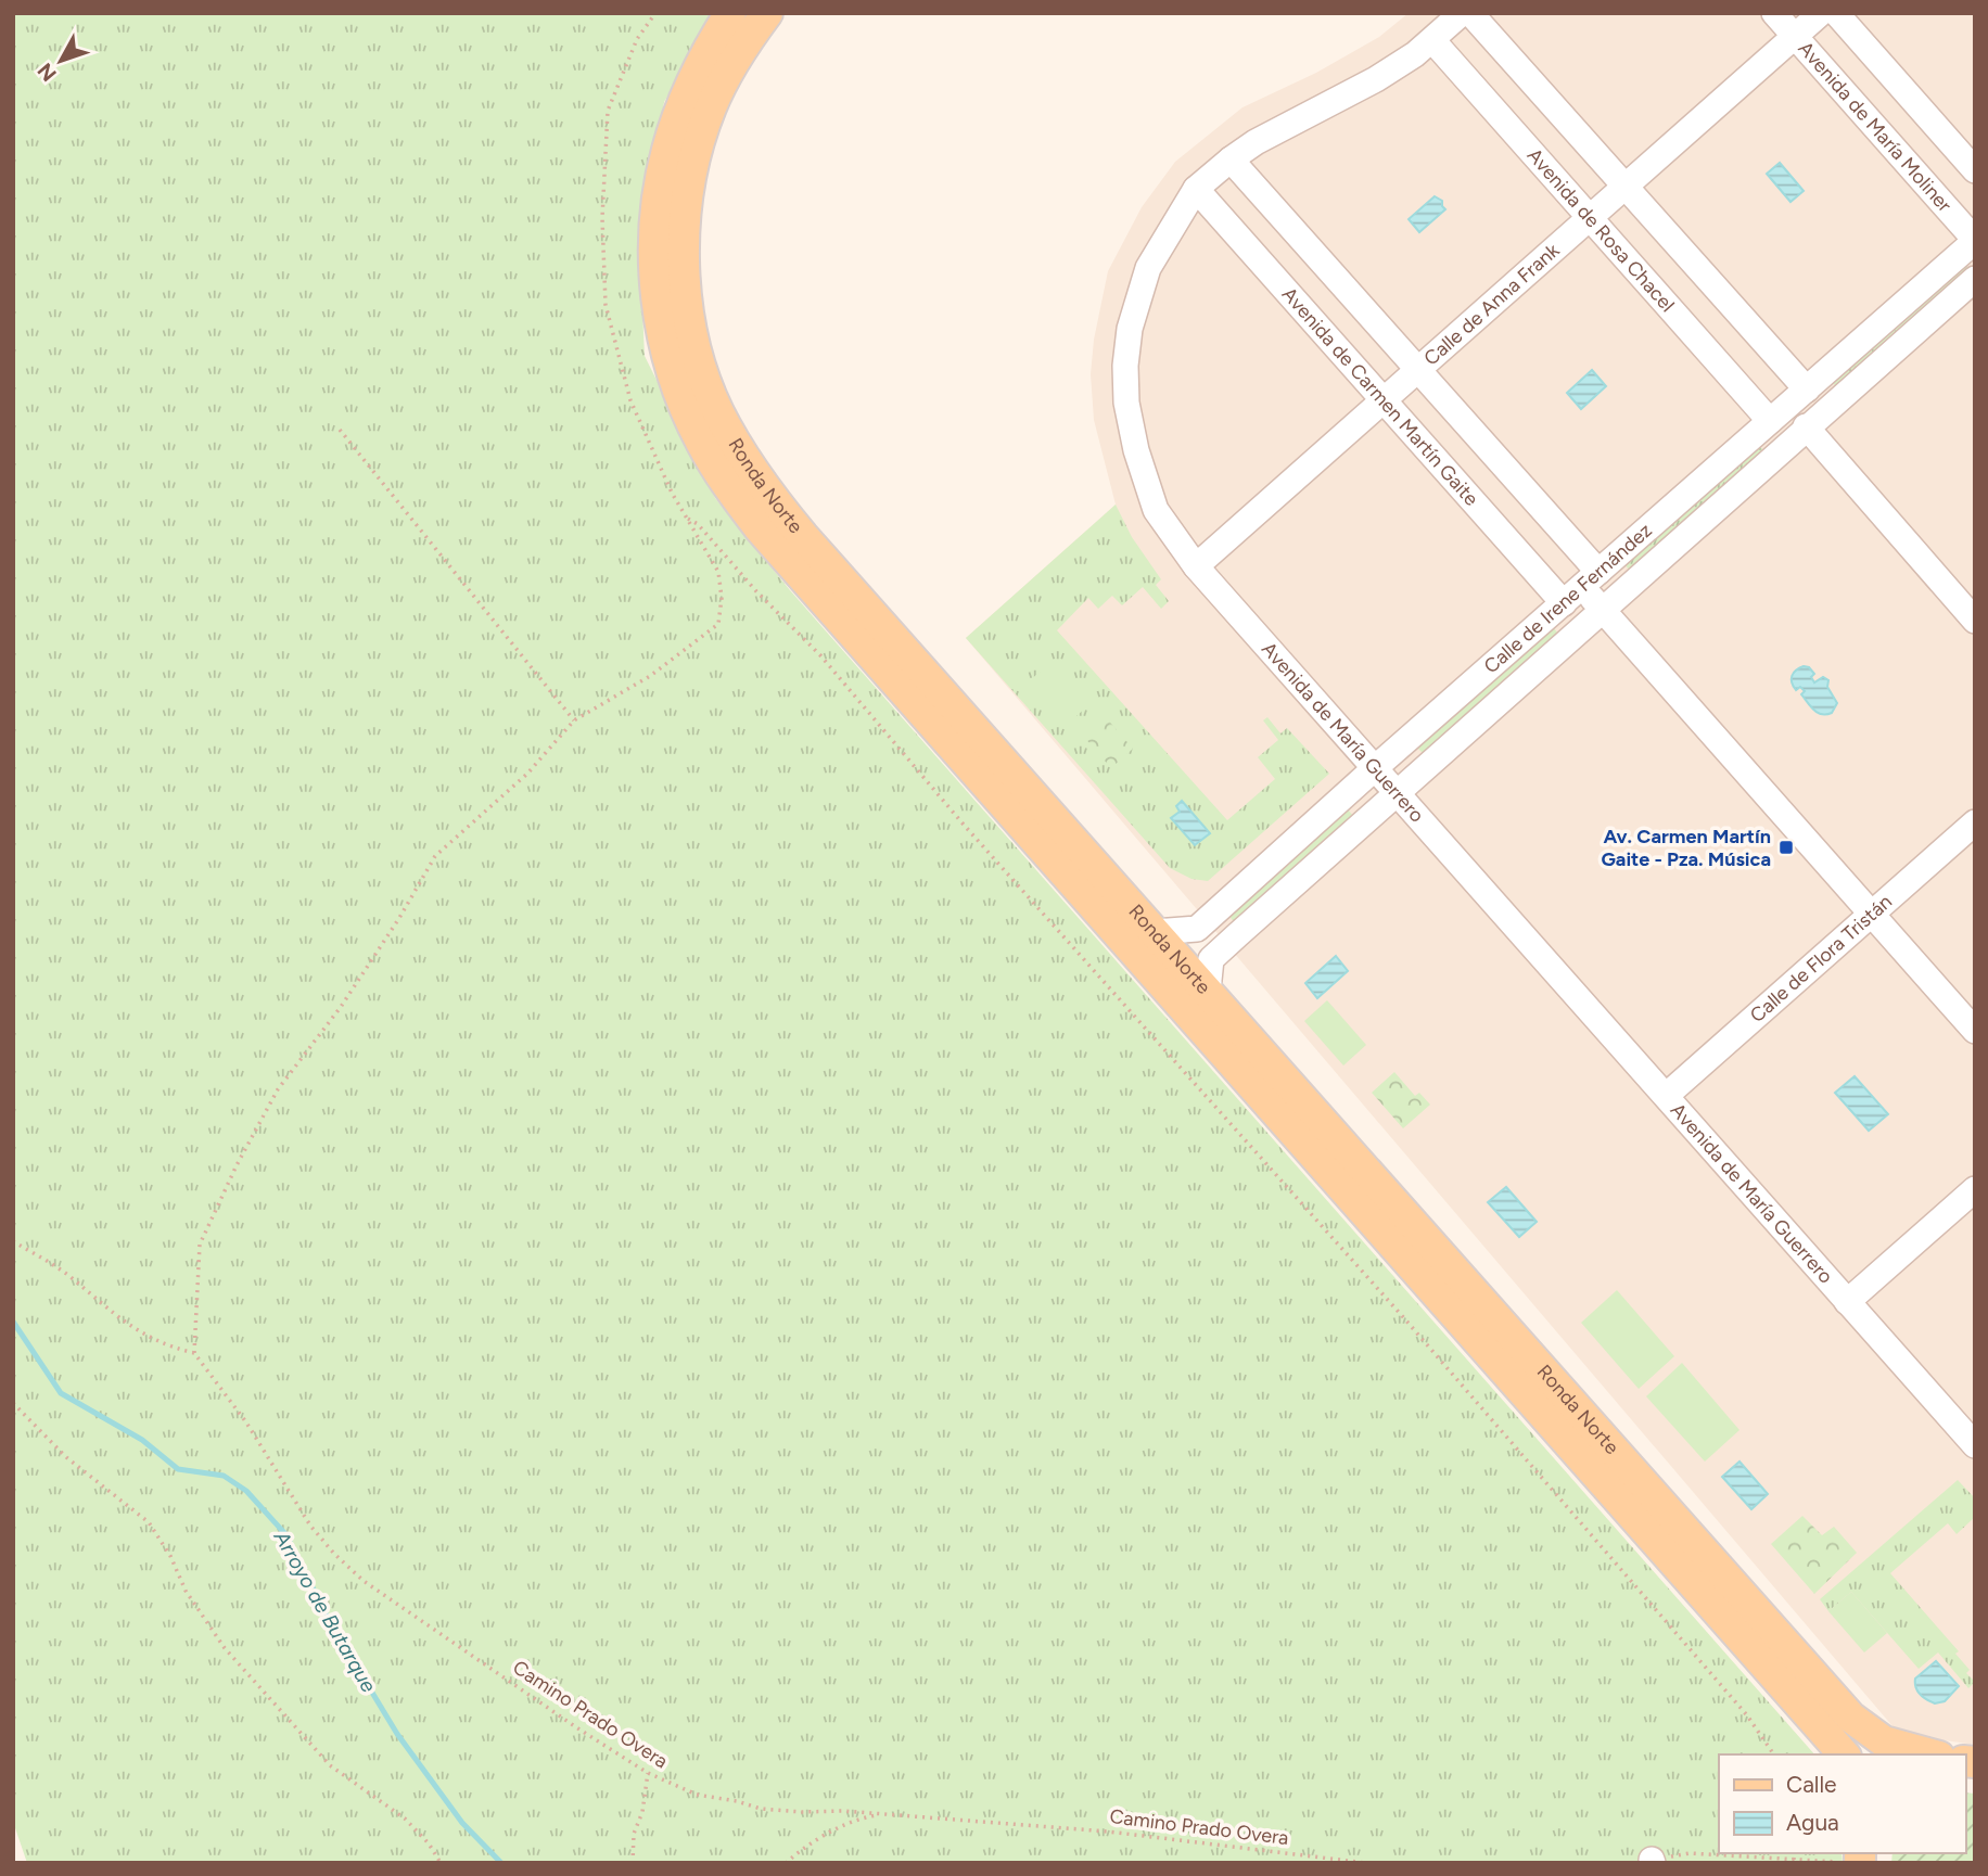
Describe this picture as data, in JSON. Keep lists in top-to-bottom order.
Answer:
{
  "streets": {
    "main road": ["Ronda Norte"],
    "street": [
      "Avenida de María Moliner",
      "Avenida de Rosa Chacel",
      "Calle de Anna Frank",
      "Avenida de Carmen Martín Gaite",
      "Calle de Irene Fernández",
      "Avenida de María Guerrero",
      "Calle de Flora Tristán"
    ],
    "path": ["Camino Prado Overa"]
  },
  "crossings": [
    ["Avenida de María Moliner", "Calle de Anna Frank"],
    ["Avenida de María Moliner", "Calle de Irene Fernández"],
    ["Avenida de Rosa Chacel", "Calle de Anna Frank"],
    ["Avenida de Rosa Chacel", "Calle de Irene Fernández"],
    ["Avenida de Rosa Chacel", "Avenida de María Guerrero"],
    ["Calle de Anna Frank", "Avenida de Carmen Martín Gaite"],
    ["Calle de Anna Frank", "Avenida de María Guerrero"],
    ["Avenida de Carmen Martín Gaite", "Calle de Irene Fernández"],
    ["Avenida de Carmen Martín Gaite", "Avenida de María Guerrero"],
    ["Avenida de Carmen Martín Gaite", "Calle de Flora Tristán"],
    ["Ronda Norte", "Calle de Irene Fernández"],
    ["Calle de Irene Fernández", "Avenida de María Guerrero"],
    ["Avenida de María Guerrero", "Calle de Flora Tristán"]
  ],
  "water": ["Arroyo de Butarque"],
  "places": {
    "transit": ["Av. Carmen Martín Gaite - Pza. Música"]
  },
  "legend": ["Calle", "Agua"],
  "north": "bottom left"
}
